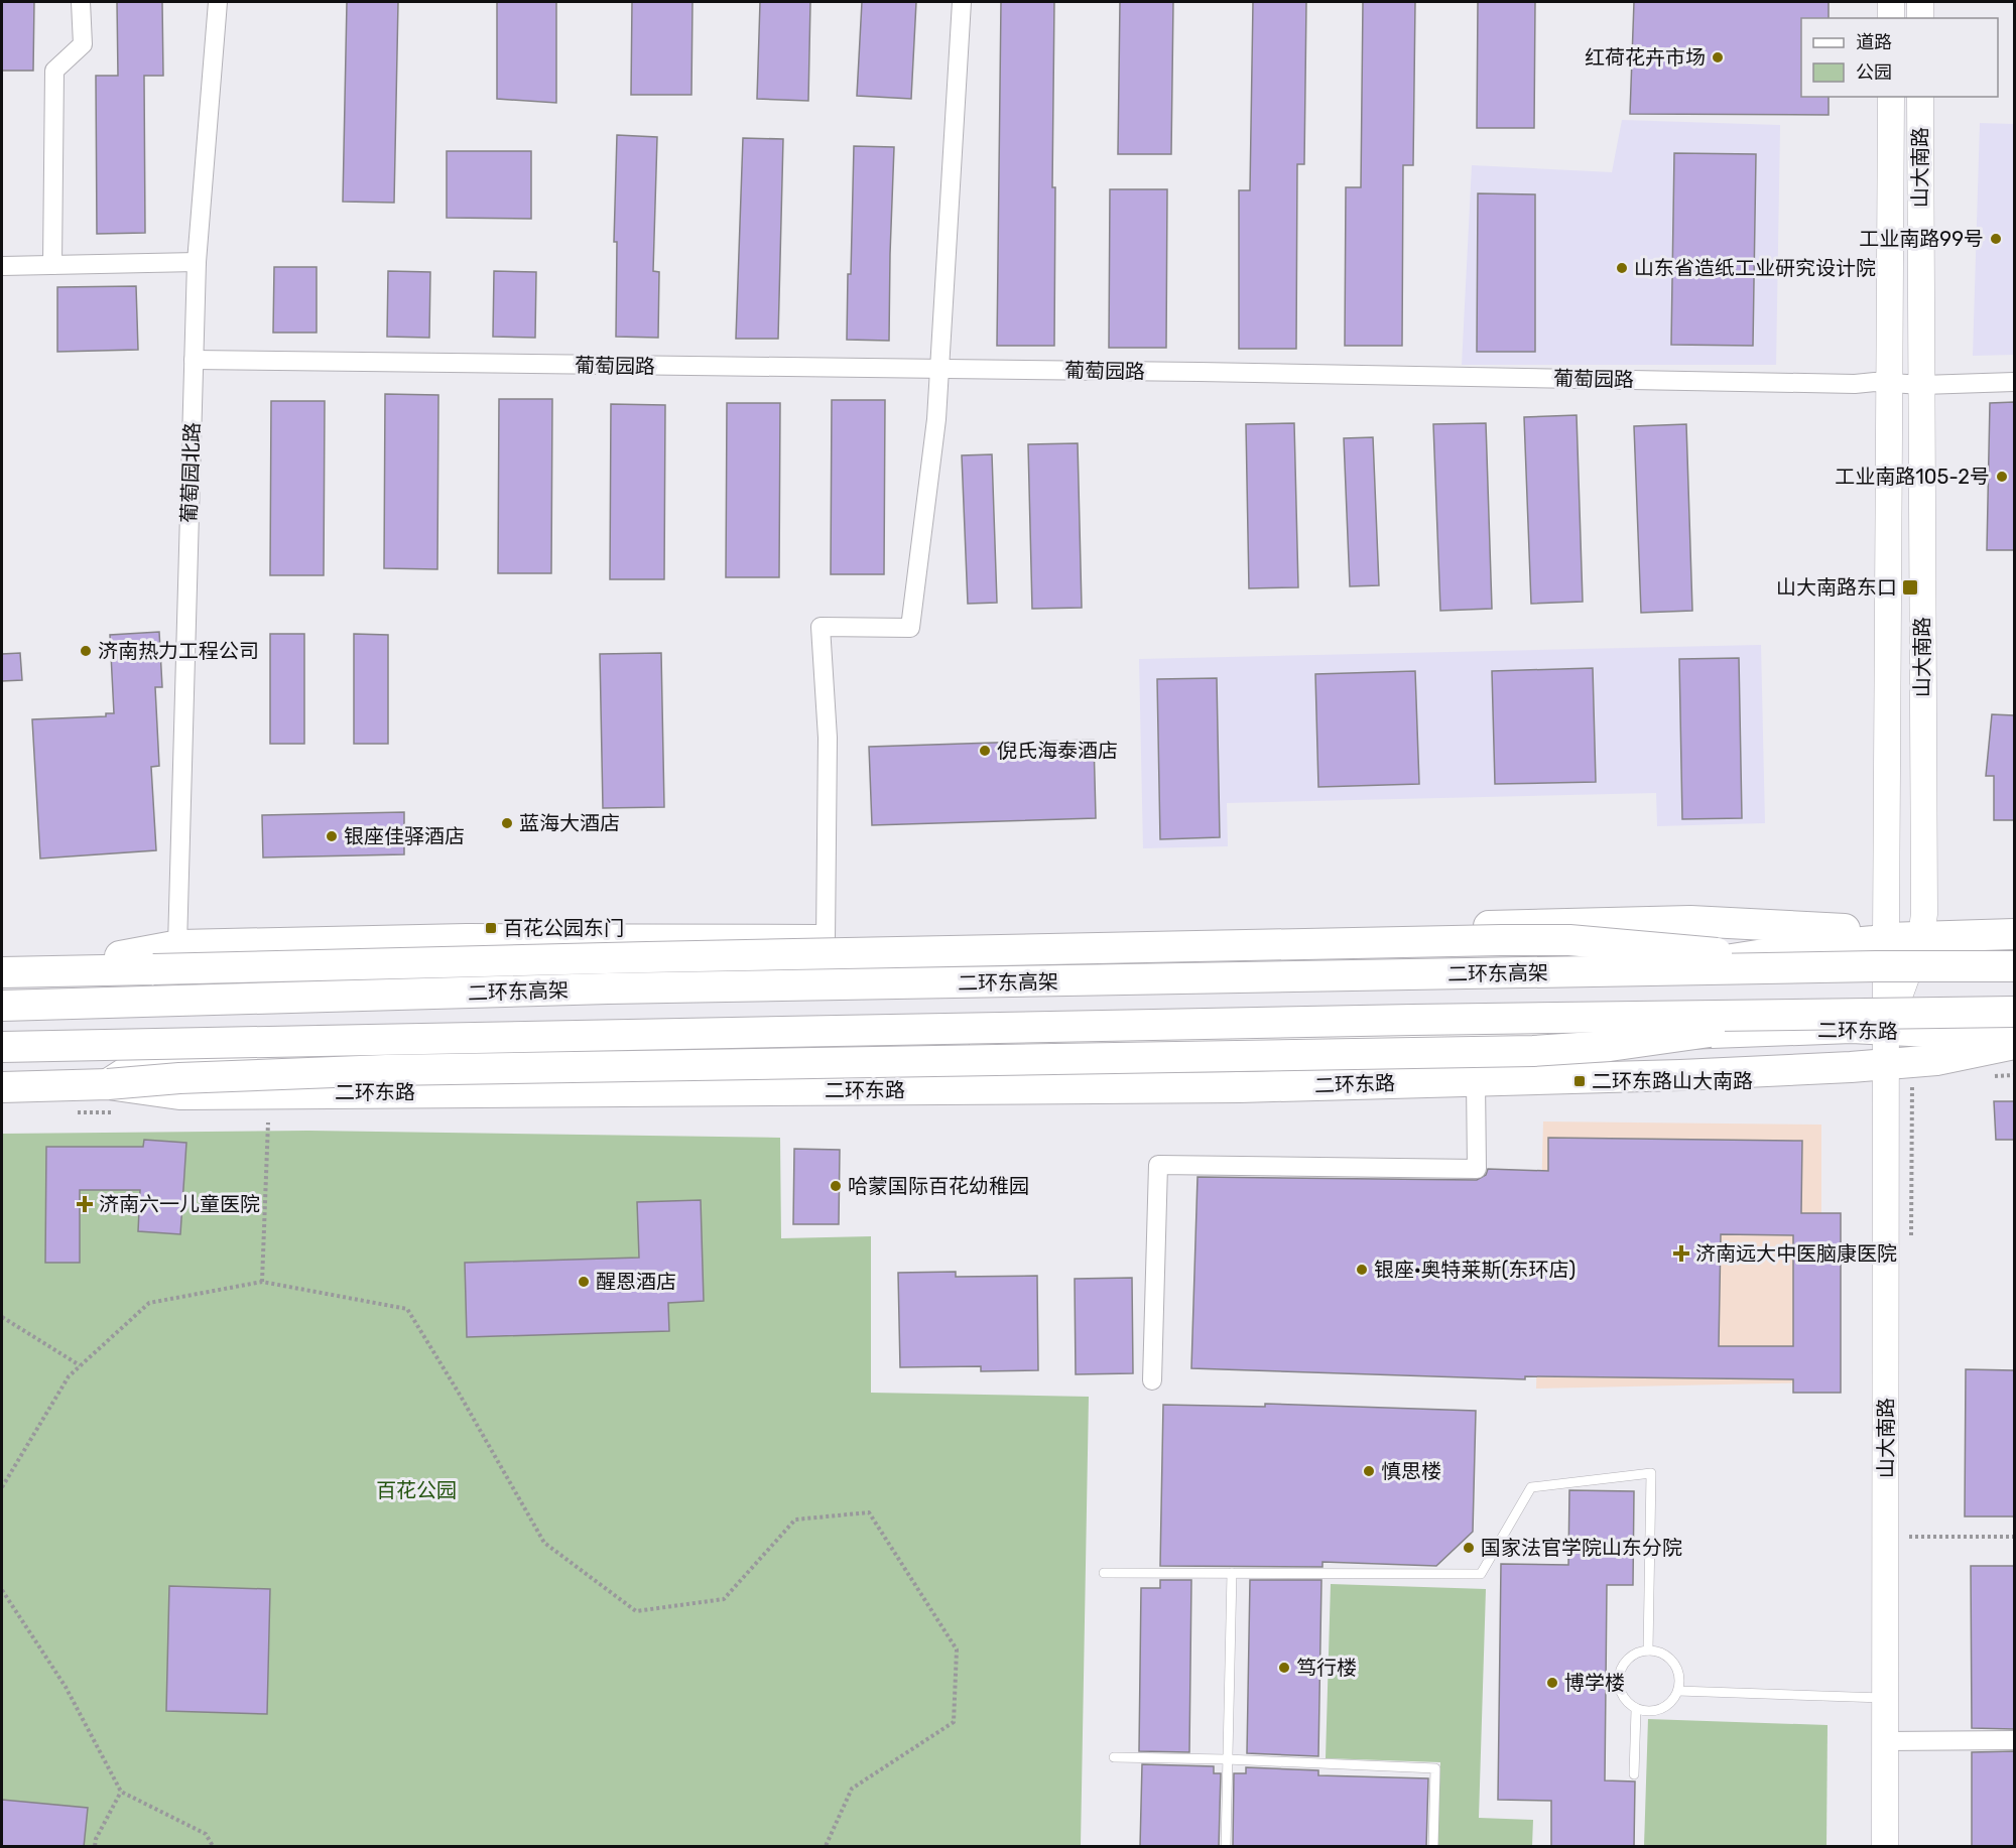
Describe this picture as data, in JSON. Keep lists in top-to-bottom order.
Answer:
{
  "streets": {
    "highway": ["二环东高架", "二环东路"],
    "main road": ["山大南路"],
    "street": ["葡萄园路", "葡萄园北路"]
  },
  "crossings": [
    ["山大南路", "葡萄园路"],
    ["山大南路", "二环东路"],
    ["葡萄园路", "葡萄园北路"]
  ],
  "parks": ["百花公园"],
  "places": {
    "other": [
      "红荷花卉市场",
      "工业南路99号",
      "山东省造纸工业研究设计院",
      "工业南路105-2号",
      "济南热力工程公司",
      "倪氏海泰酒店",
      "蓝海大酒店",
      "银座佳驿酒店",
      "哈蒙国际百花幼稚园",
      "银座·奥特莱斯(东环店)",
      "醒恩酒店",
      "慎思楼",
      "国家法官学院山东分院",
      "笃行楼",
      "博学楼"
    ],
    "transit": ["山大南路东口", "百花公园东门", "二环东路山大南路"],
    "health": ["济南六一儿童医院", "济南远大中医脑康医院"]
  },
  "legend": ["道路", "公园"]
}
